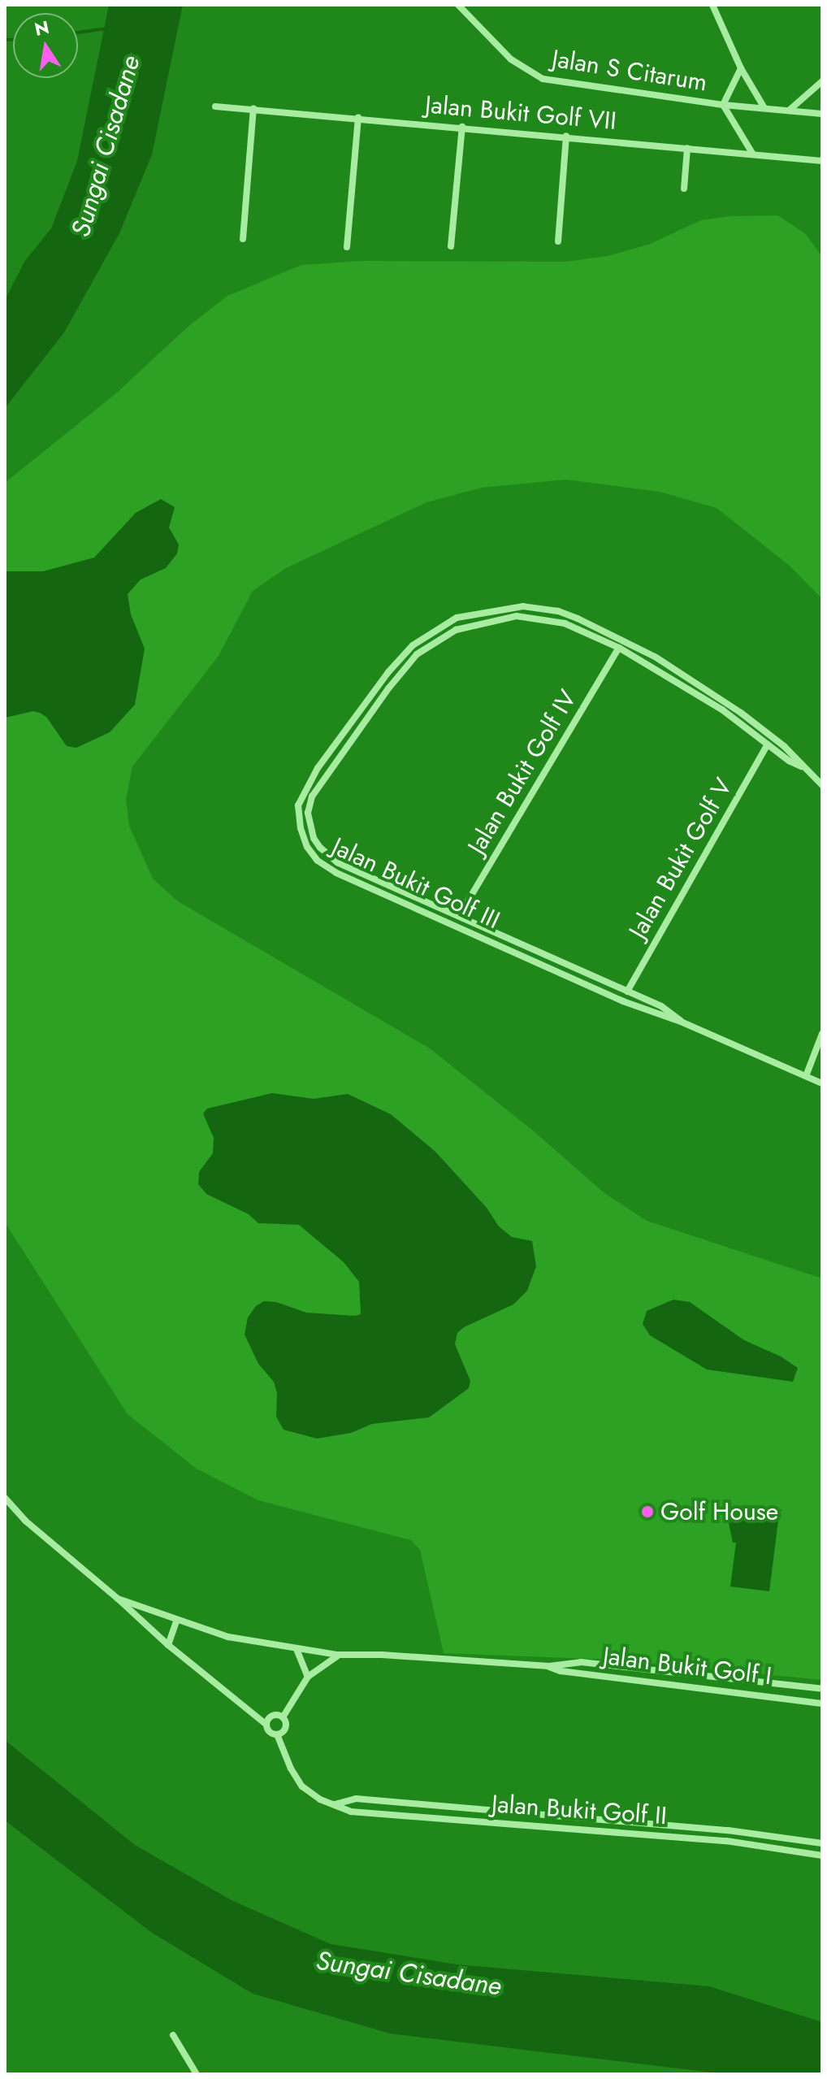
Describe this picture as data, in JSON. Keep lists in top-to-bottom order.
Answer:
{
  "streets": {
    "street": [
      "Jalan S Citarum",
      "Jalan Bukit Golf VII",
      "Jalan Bukit Golf IV",
      "Jalan Bukit Golf V",
      "Jalan Bukit Golf III",
      "Jalan Bukit Golf I",
      "Jalan Bukit Golf II"
    ]
  },
  "crossings": [
    ["Jalan Bukit Golf IV", "Jalan Bukit Golf III"],
    ["Jalan Bukit Golf V", "Jalan Bukit Golf III"],
    ["Jalan Bukit Golf I", "Jalan Bukit Golf II"]
  ],
  "water": ["Sungai Cisadane"],
  "places": ["Golf House"],
  "north": "top"
}
